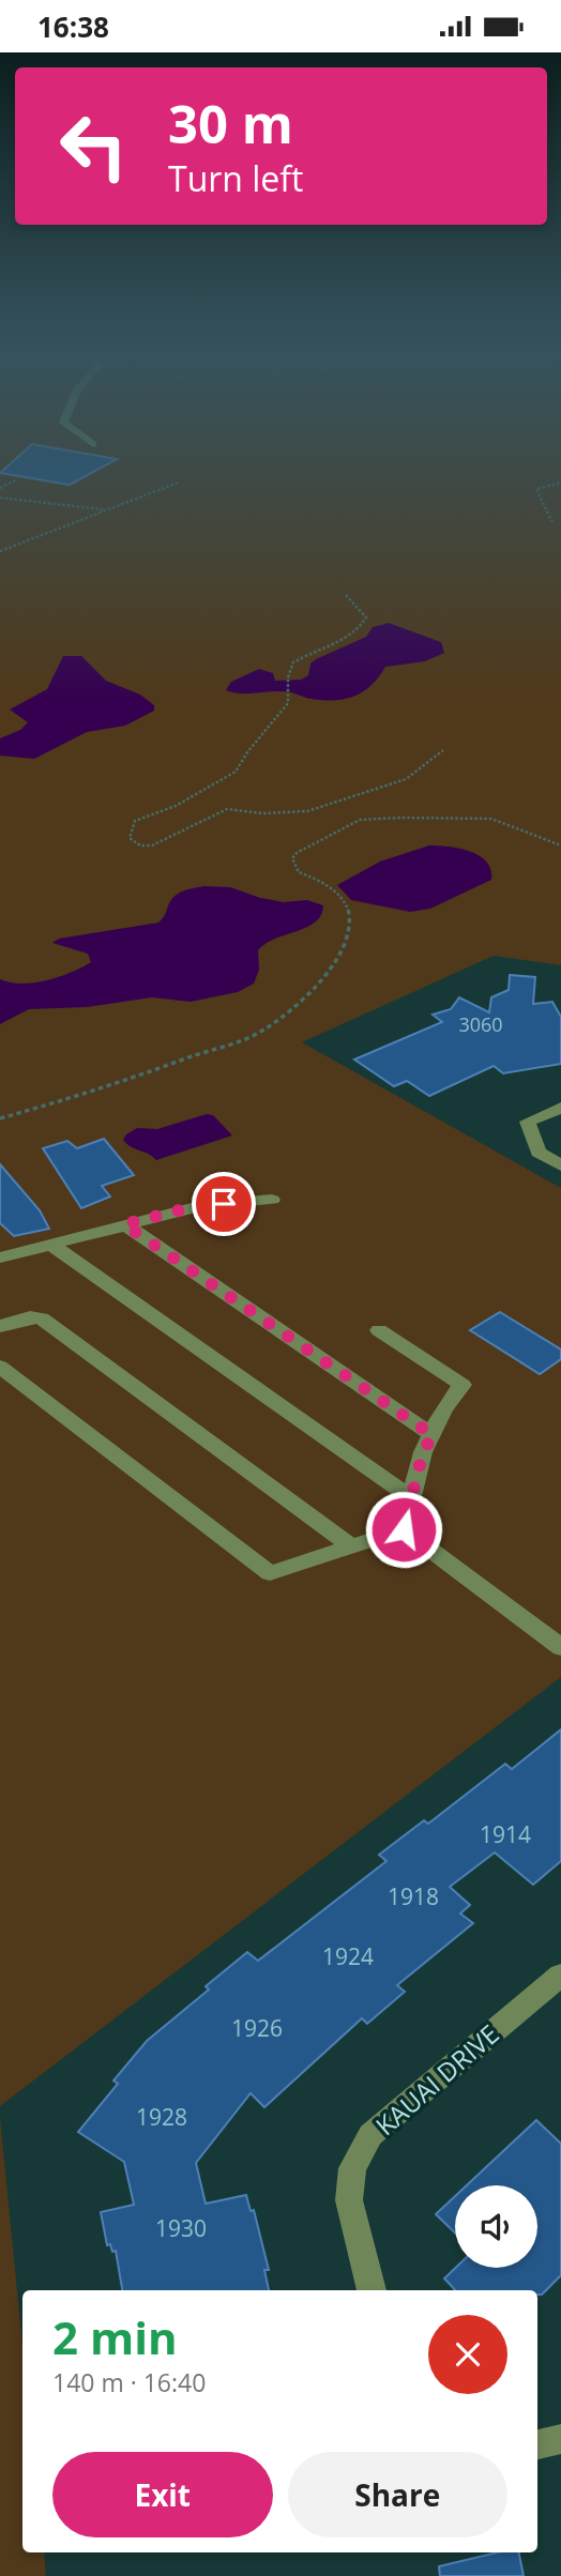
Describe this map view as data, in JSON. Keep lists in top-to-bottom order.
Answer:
{
  "streets": {
    "street": ["KAUAI DRIVE"]
  },
  "house_numbers": [
    "3060",
    "1914",
    "1918",
    "1924",
    "1926",
    "1928",
    "1930"
  ],
  "page": {
    "status": "16:38",
    "turn": ["30 m", "Turn left"],
    "heading": ["2 min", "140 m · 16:40"],
    "buttons": ["Exit", "Share"]
  }
}
